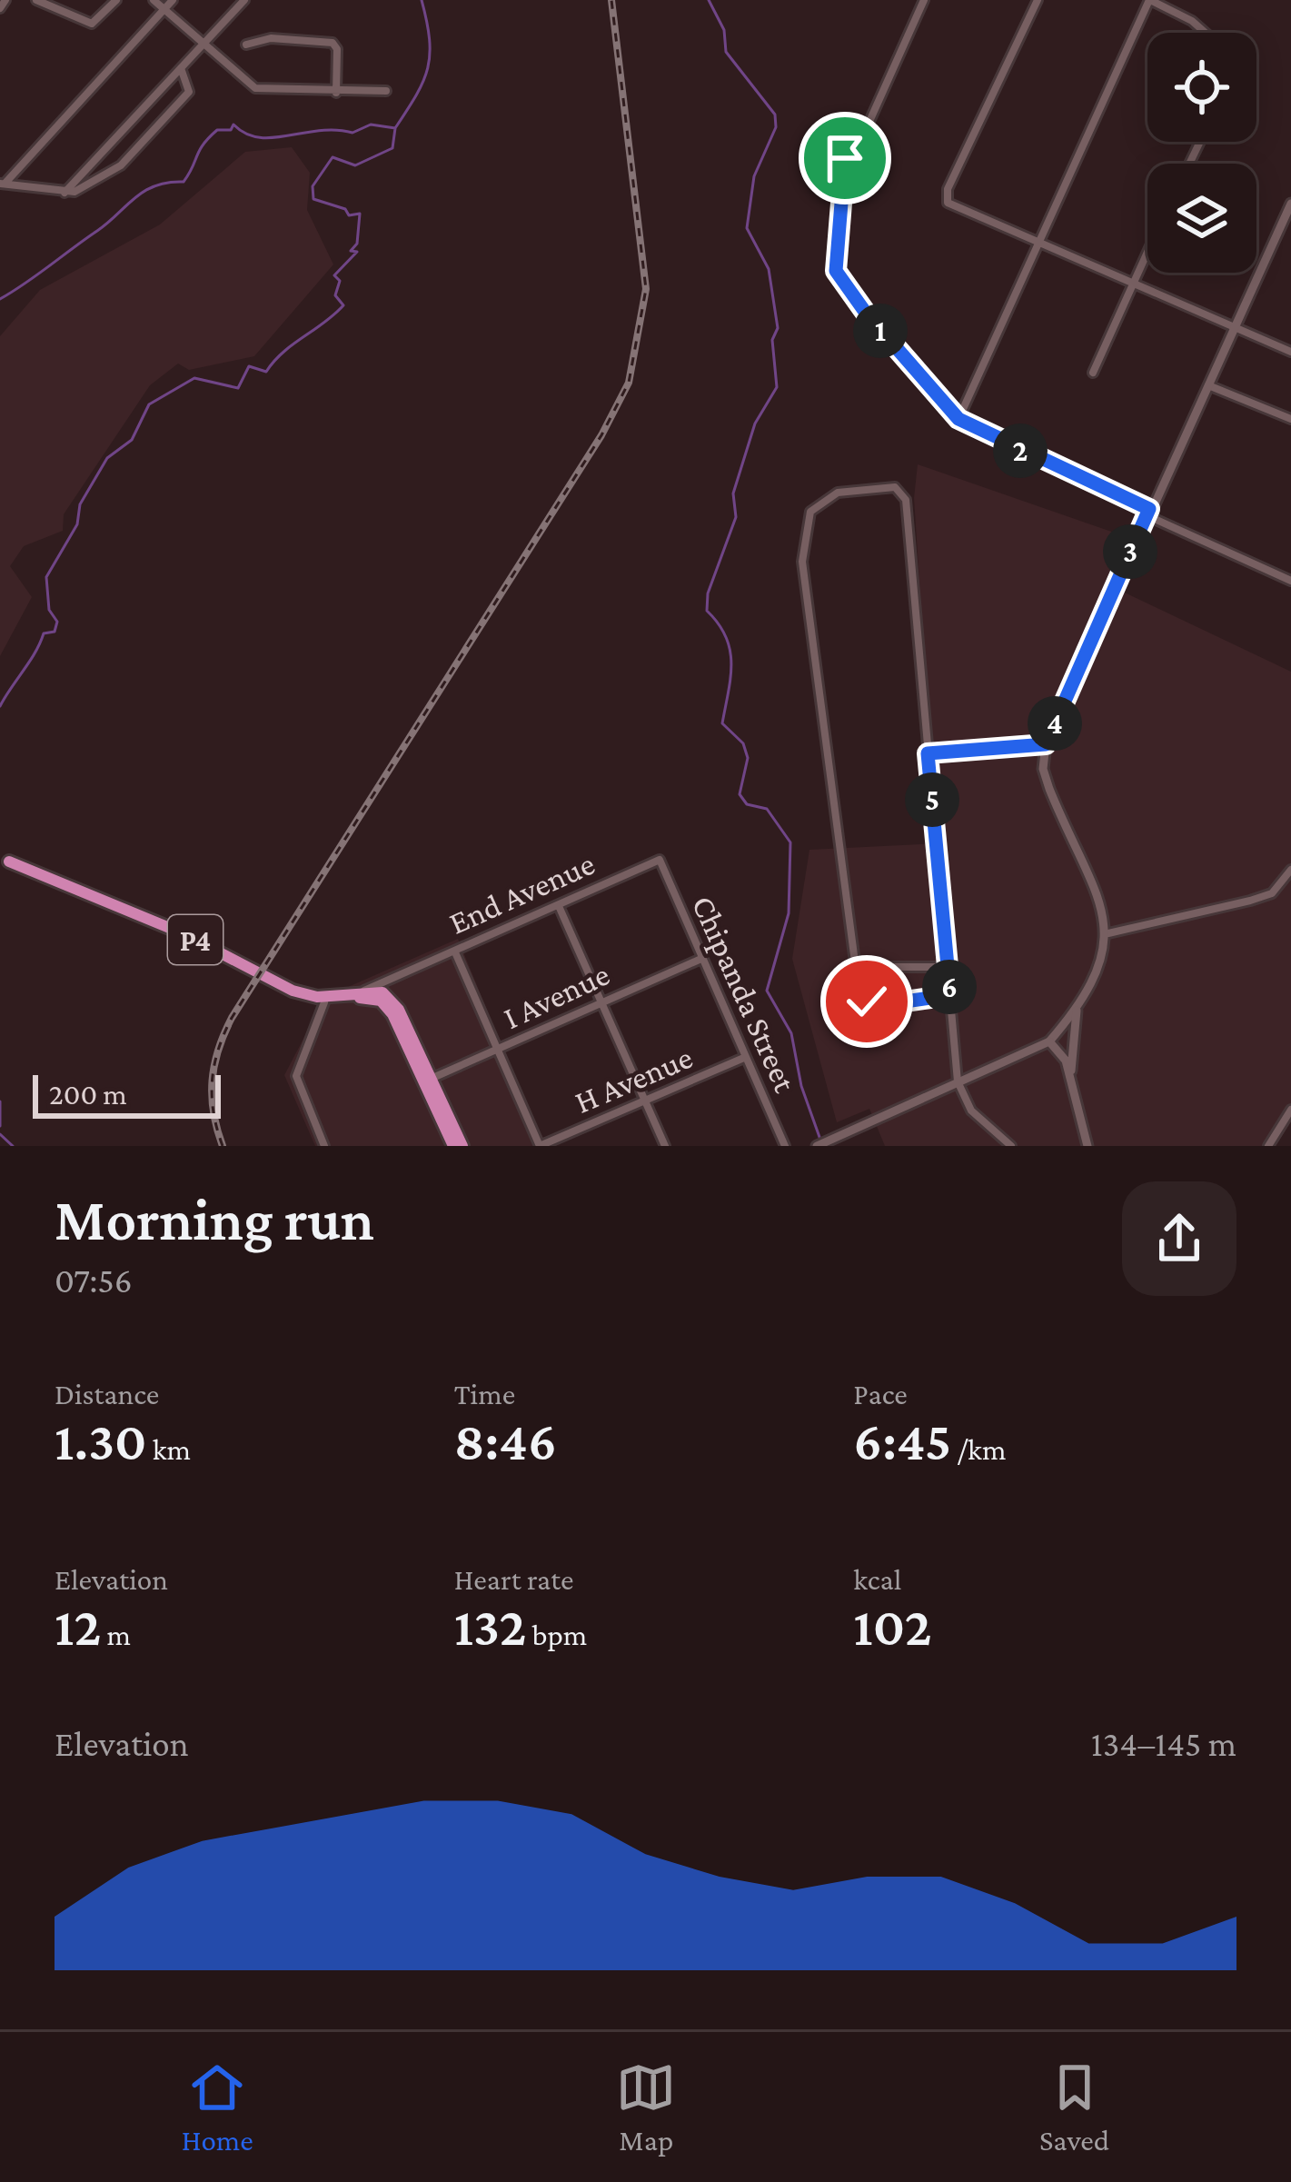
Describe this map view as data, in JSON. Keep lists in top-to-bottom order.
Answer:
{
  "streets": {
    "highway": ["End Avenue", "P4"],
    "street": ["Chipanda Street", "I Avenue", "H Avenue"]
  },
  "crossings": [
    ["End Avenue", "Chipanda Street"],
    ["Chipanda Street", "I Avenue"],
    ["Chipanda Street", "H Avenue"]
  ],
  "scale_bar": "200 m",
  "page": {
    "pins": [
      "1",
      "2",
      "3",
      "4",
      "5",
      "6"
    ],
    "scale": "200 m",
    "heading": ["Morning run", "07:56"],
    "stats": [
      ["Distance", "1.30 km"],
      ["Time", "8:46"],
      ["Pace", "6:45 /km"],
      ["Elevation", "12 m"],
      ["Heart rate", "132 bpm"],
      ["kcal", "102"]
    ],
    "chart": ["Elevation", "134–145 m"],
    "tabs": ["Home", "Map", "Saved"]
  }
}
